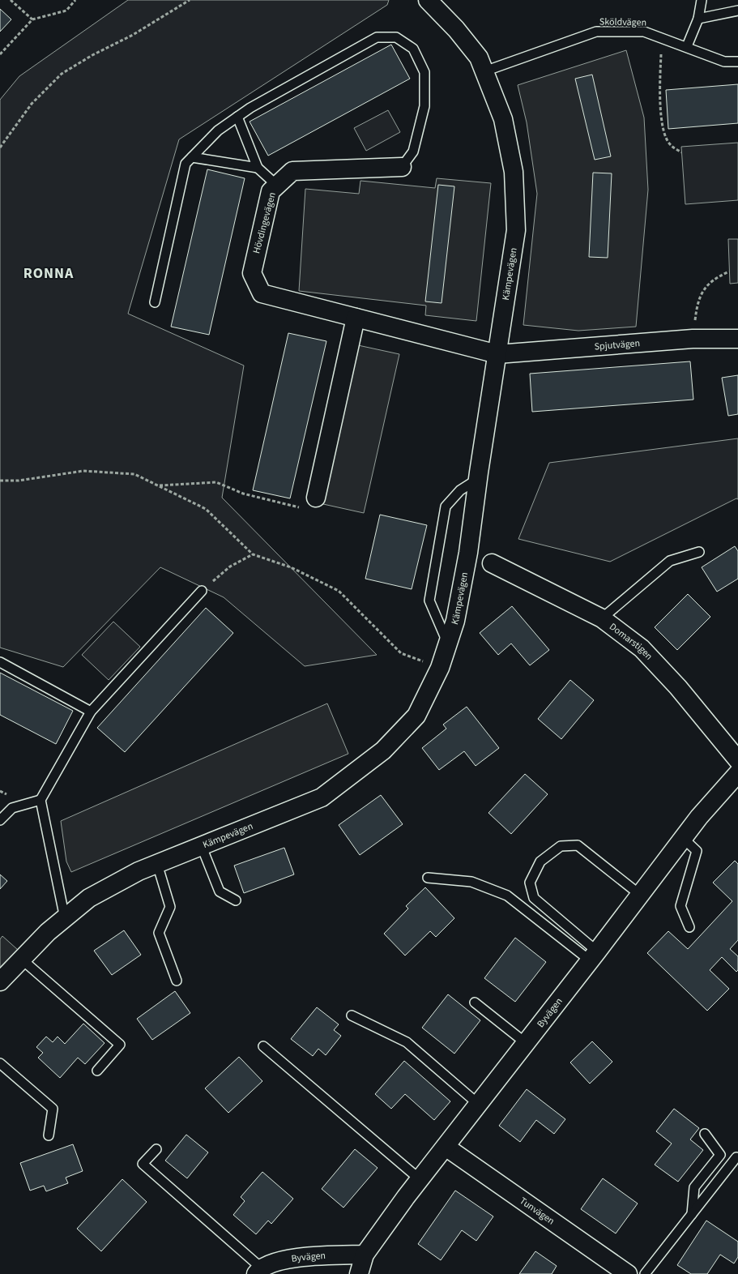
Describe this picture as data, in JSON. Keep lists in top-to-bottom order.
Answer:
{
  "streets": {
    "street": [
      "Hövdingevägen",
      "Kämpevägen",
      "Spjutvägen",
      "Domarstigen",
      "Byvägen",
      "Tunvägen"
    ],
    "lane": ["Sköldvägen"]
  },
  "crossings": [
    ["Sköldvägen", "Kämpevägen"],
    ["Hövdingevägen", "Kämpevägen"],
    ["Hövdingevägen", "Spjutvägen"],
    ["Kämpevägen", "Spjutvägen"],
    ["Byvägen", "Tunvägen"]
  ],
  "districts": ["RONNA"]
}
